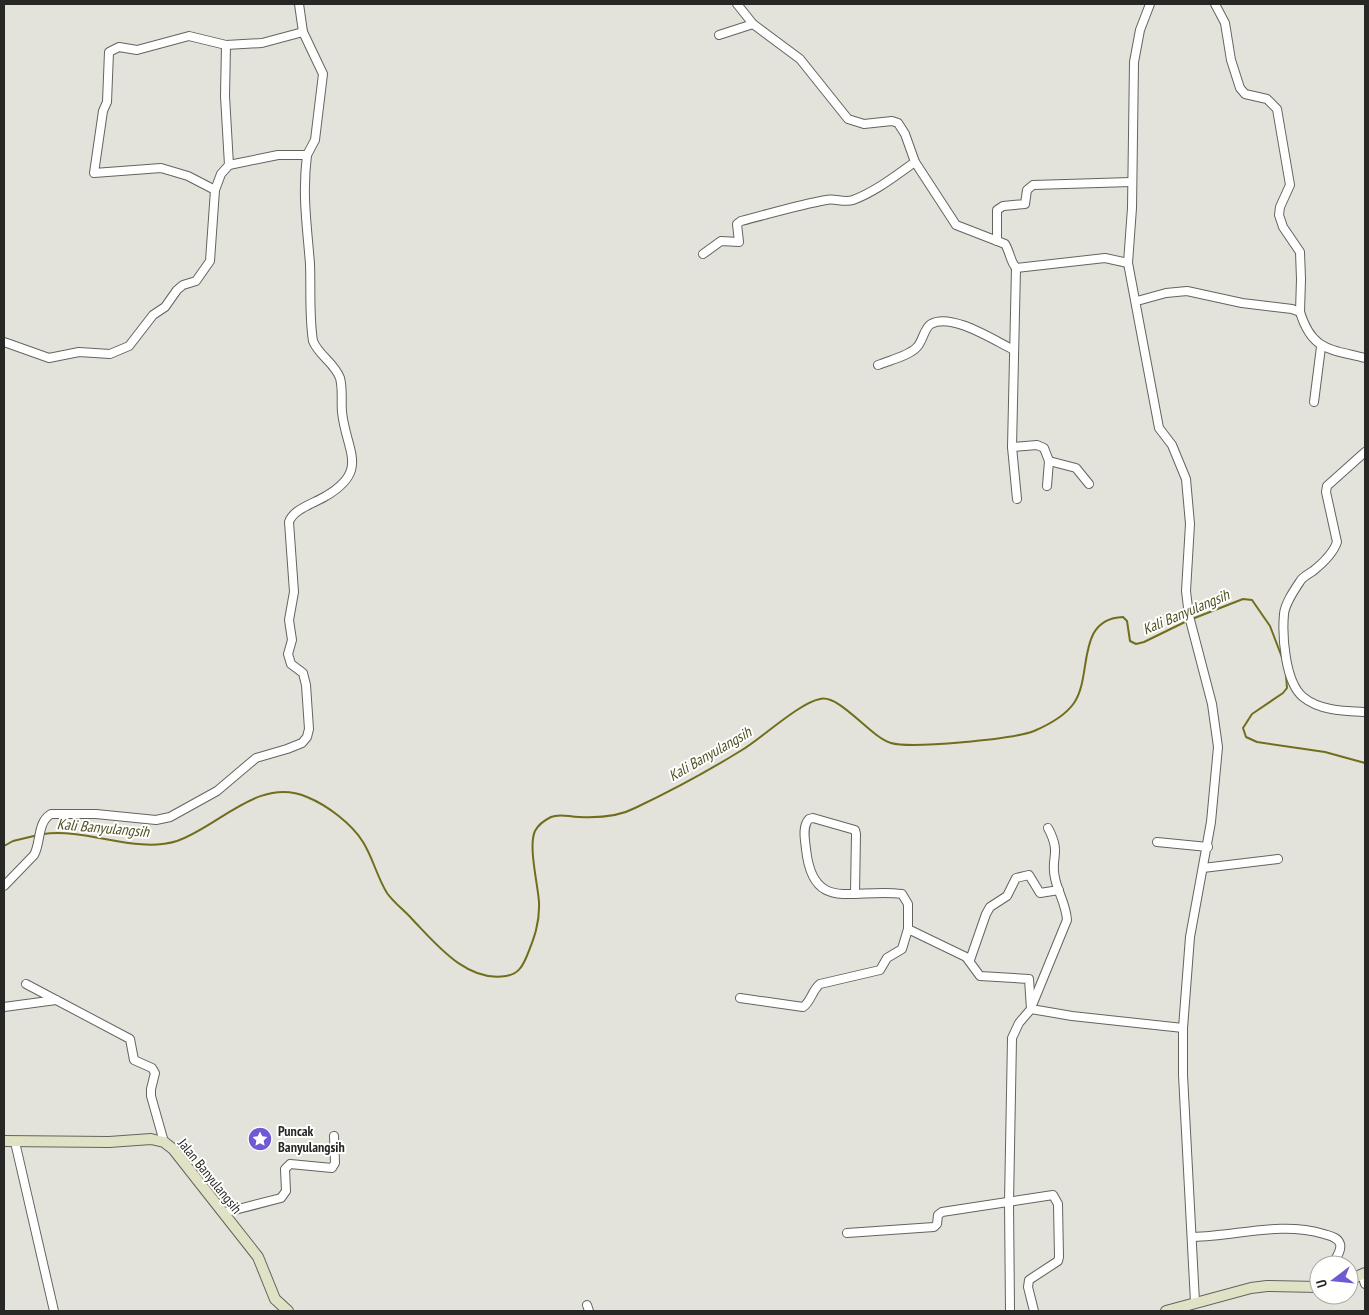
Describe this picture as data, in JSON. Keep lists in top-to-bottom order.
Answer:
{
  "streets": {
    "street": ["Jalan Banyulangsih"]
  },
  "water": ["Kali Banyulangsih"],
  "places": {
    "place": ["Puncak Banyulangsih"]
  },
  "north": "left"
}
